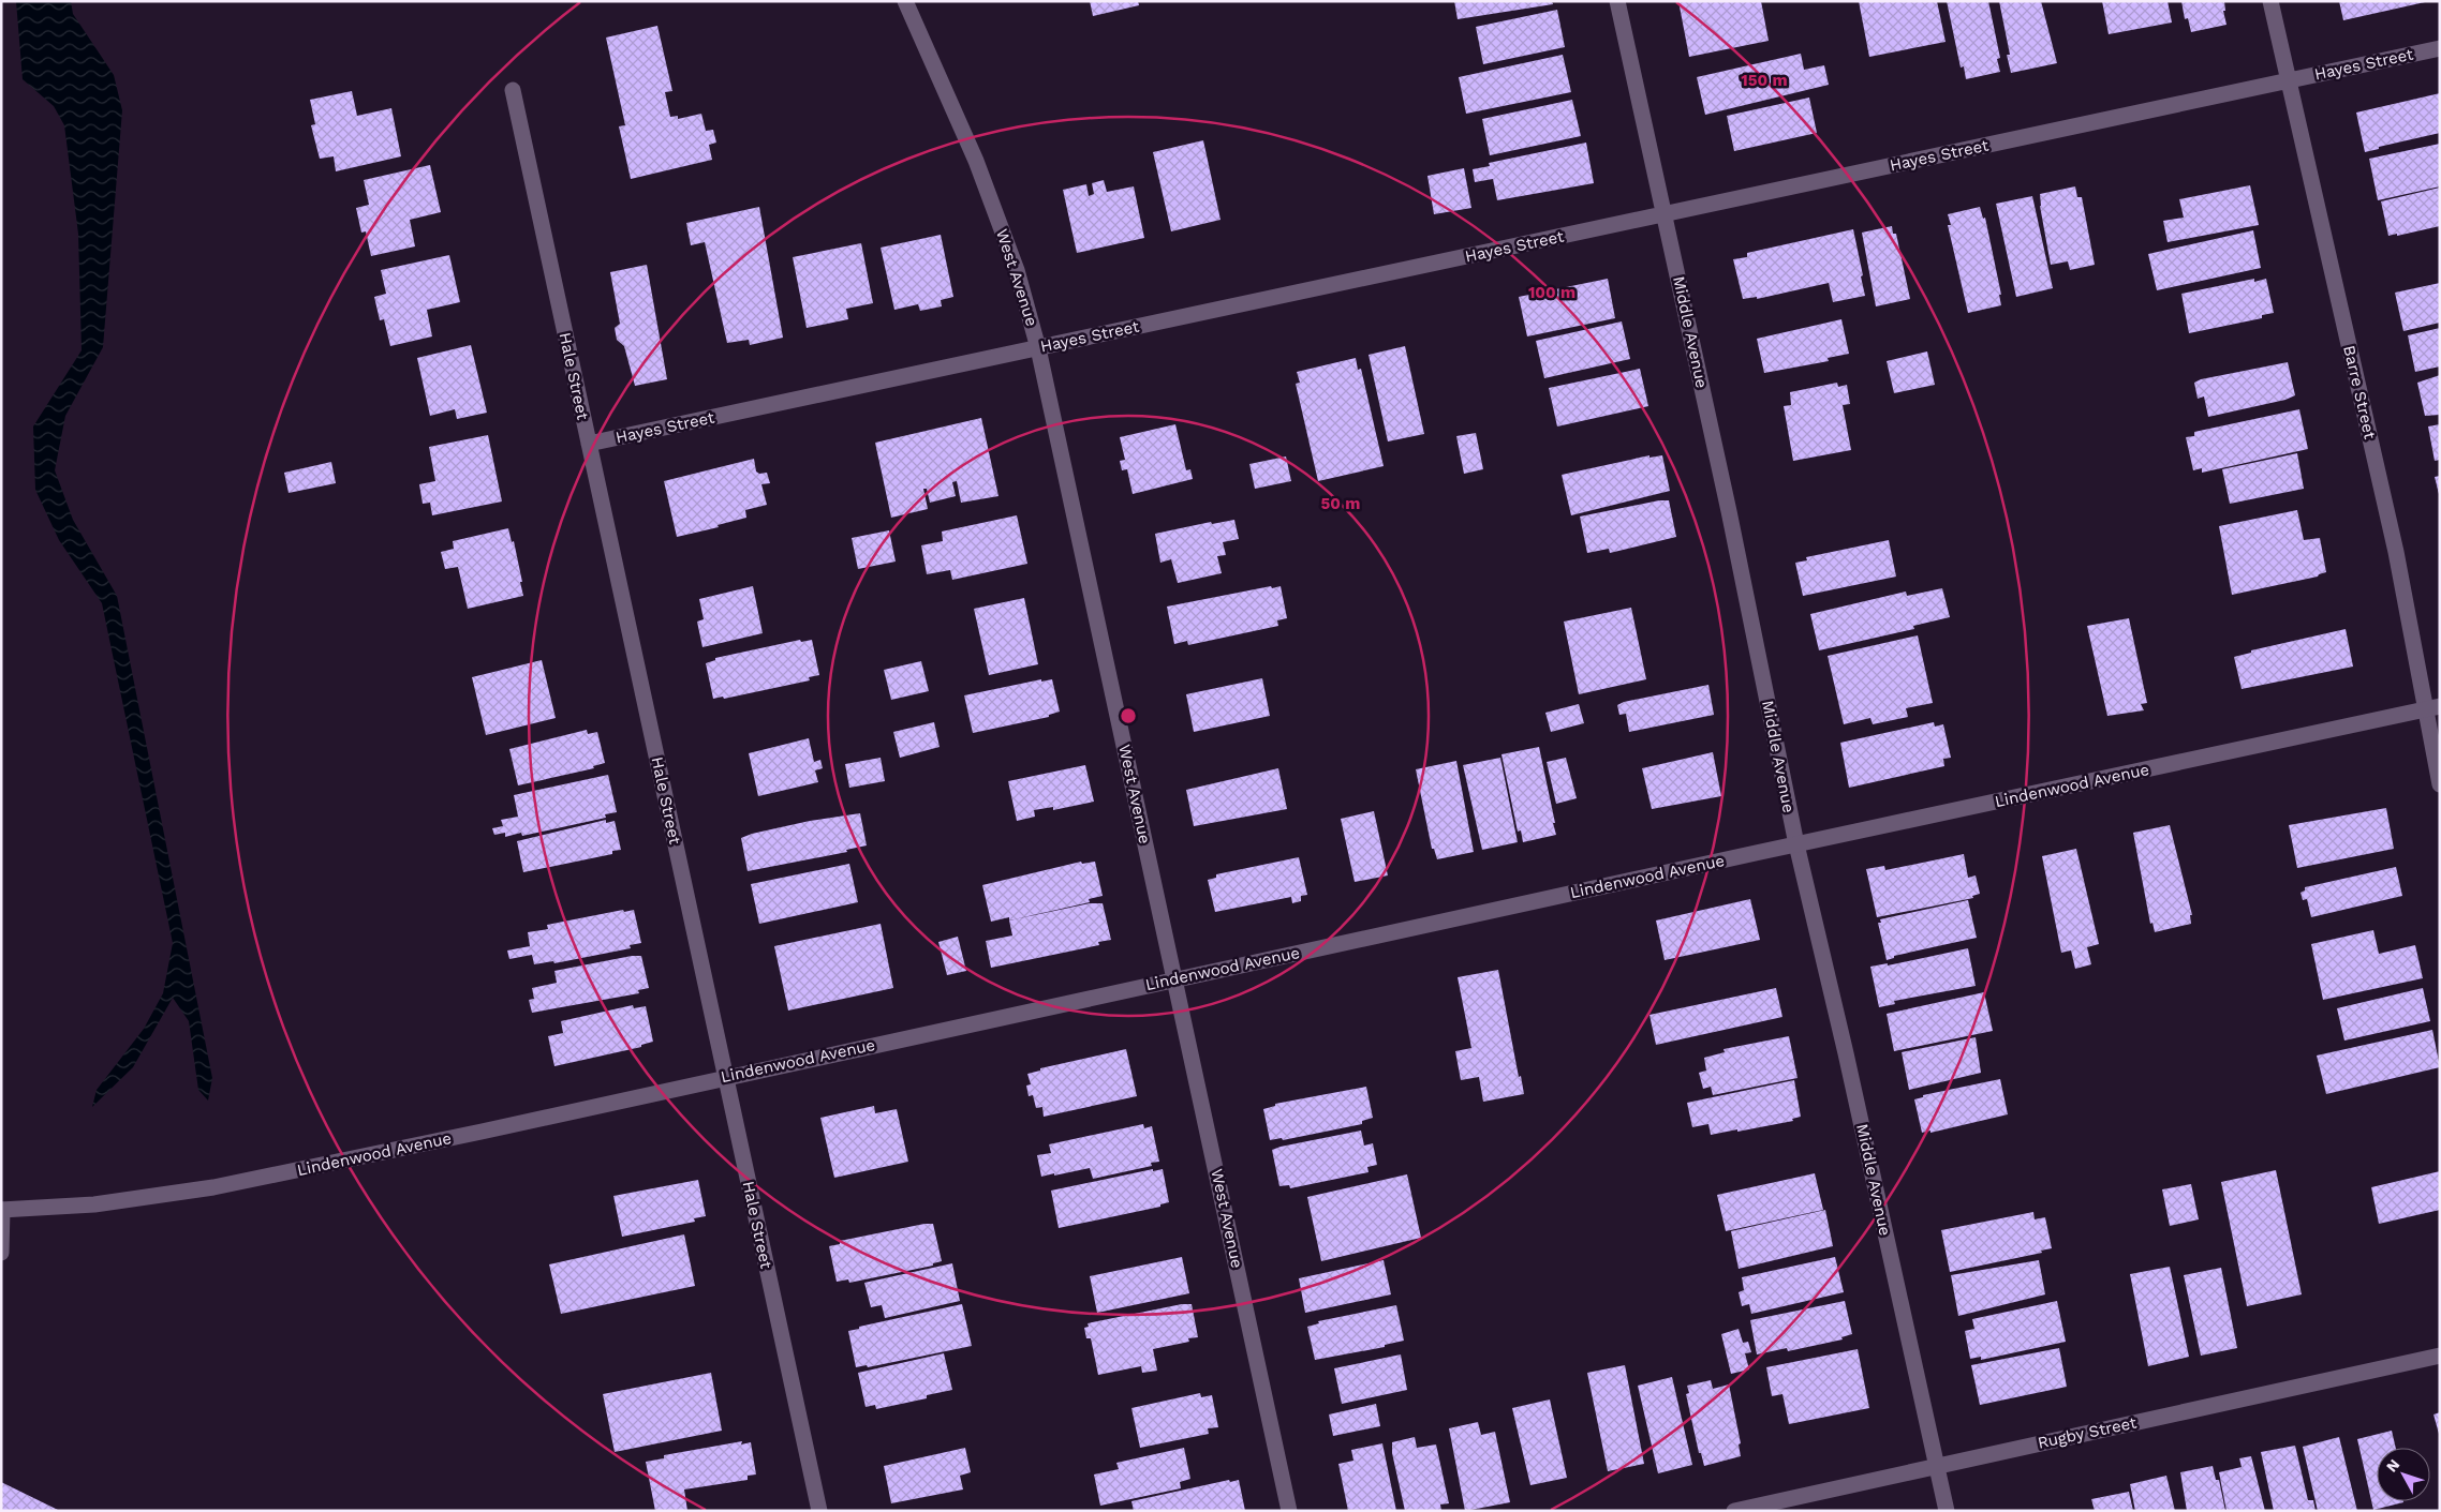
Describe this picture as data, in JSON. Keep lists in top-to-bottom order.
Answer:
{
  "streets": {
    "street": [
      "Hayes Street",
      "West Avenue",
      "Middle Avenue",
      "Hale Street",
      "Barre Street",
      "Lindenwood Avenue",
      "Rugby Street"
    ]
  },
  "crossings": [
    ["Hayes Street", "West Avenue"],
    ["Hayes Street", "Middle Avenue"],
    ["Hayes Street", "Hale Street"],
    ["Hayes Street", "Barre Street"],
    ["West Avenue", "Lindenwood Avenue"],
    ["Middle Avenue", "Lindenwood Avenue"],
    ["Middle Avenue", "Rugby Street"],
    ["Hale Street", "Lindenwood Avenue"],
    ["Barre Street", "Lindenwood Avenue"]
  ],
  "north": "top left",
  "rings": ["150 m", "100 m", "50 m"]
}
